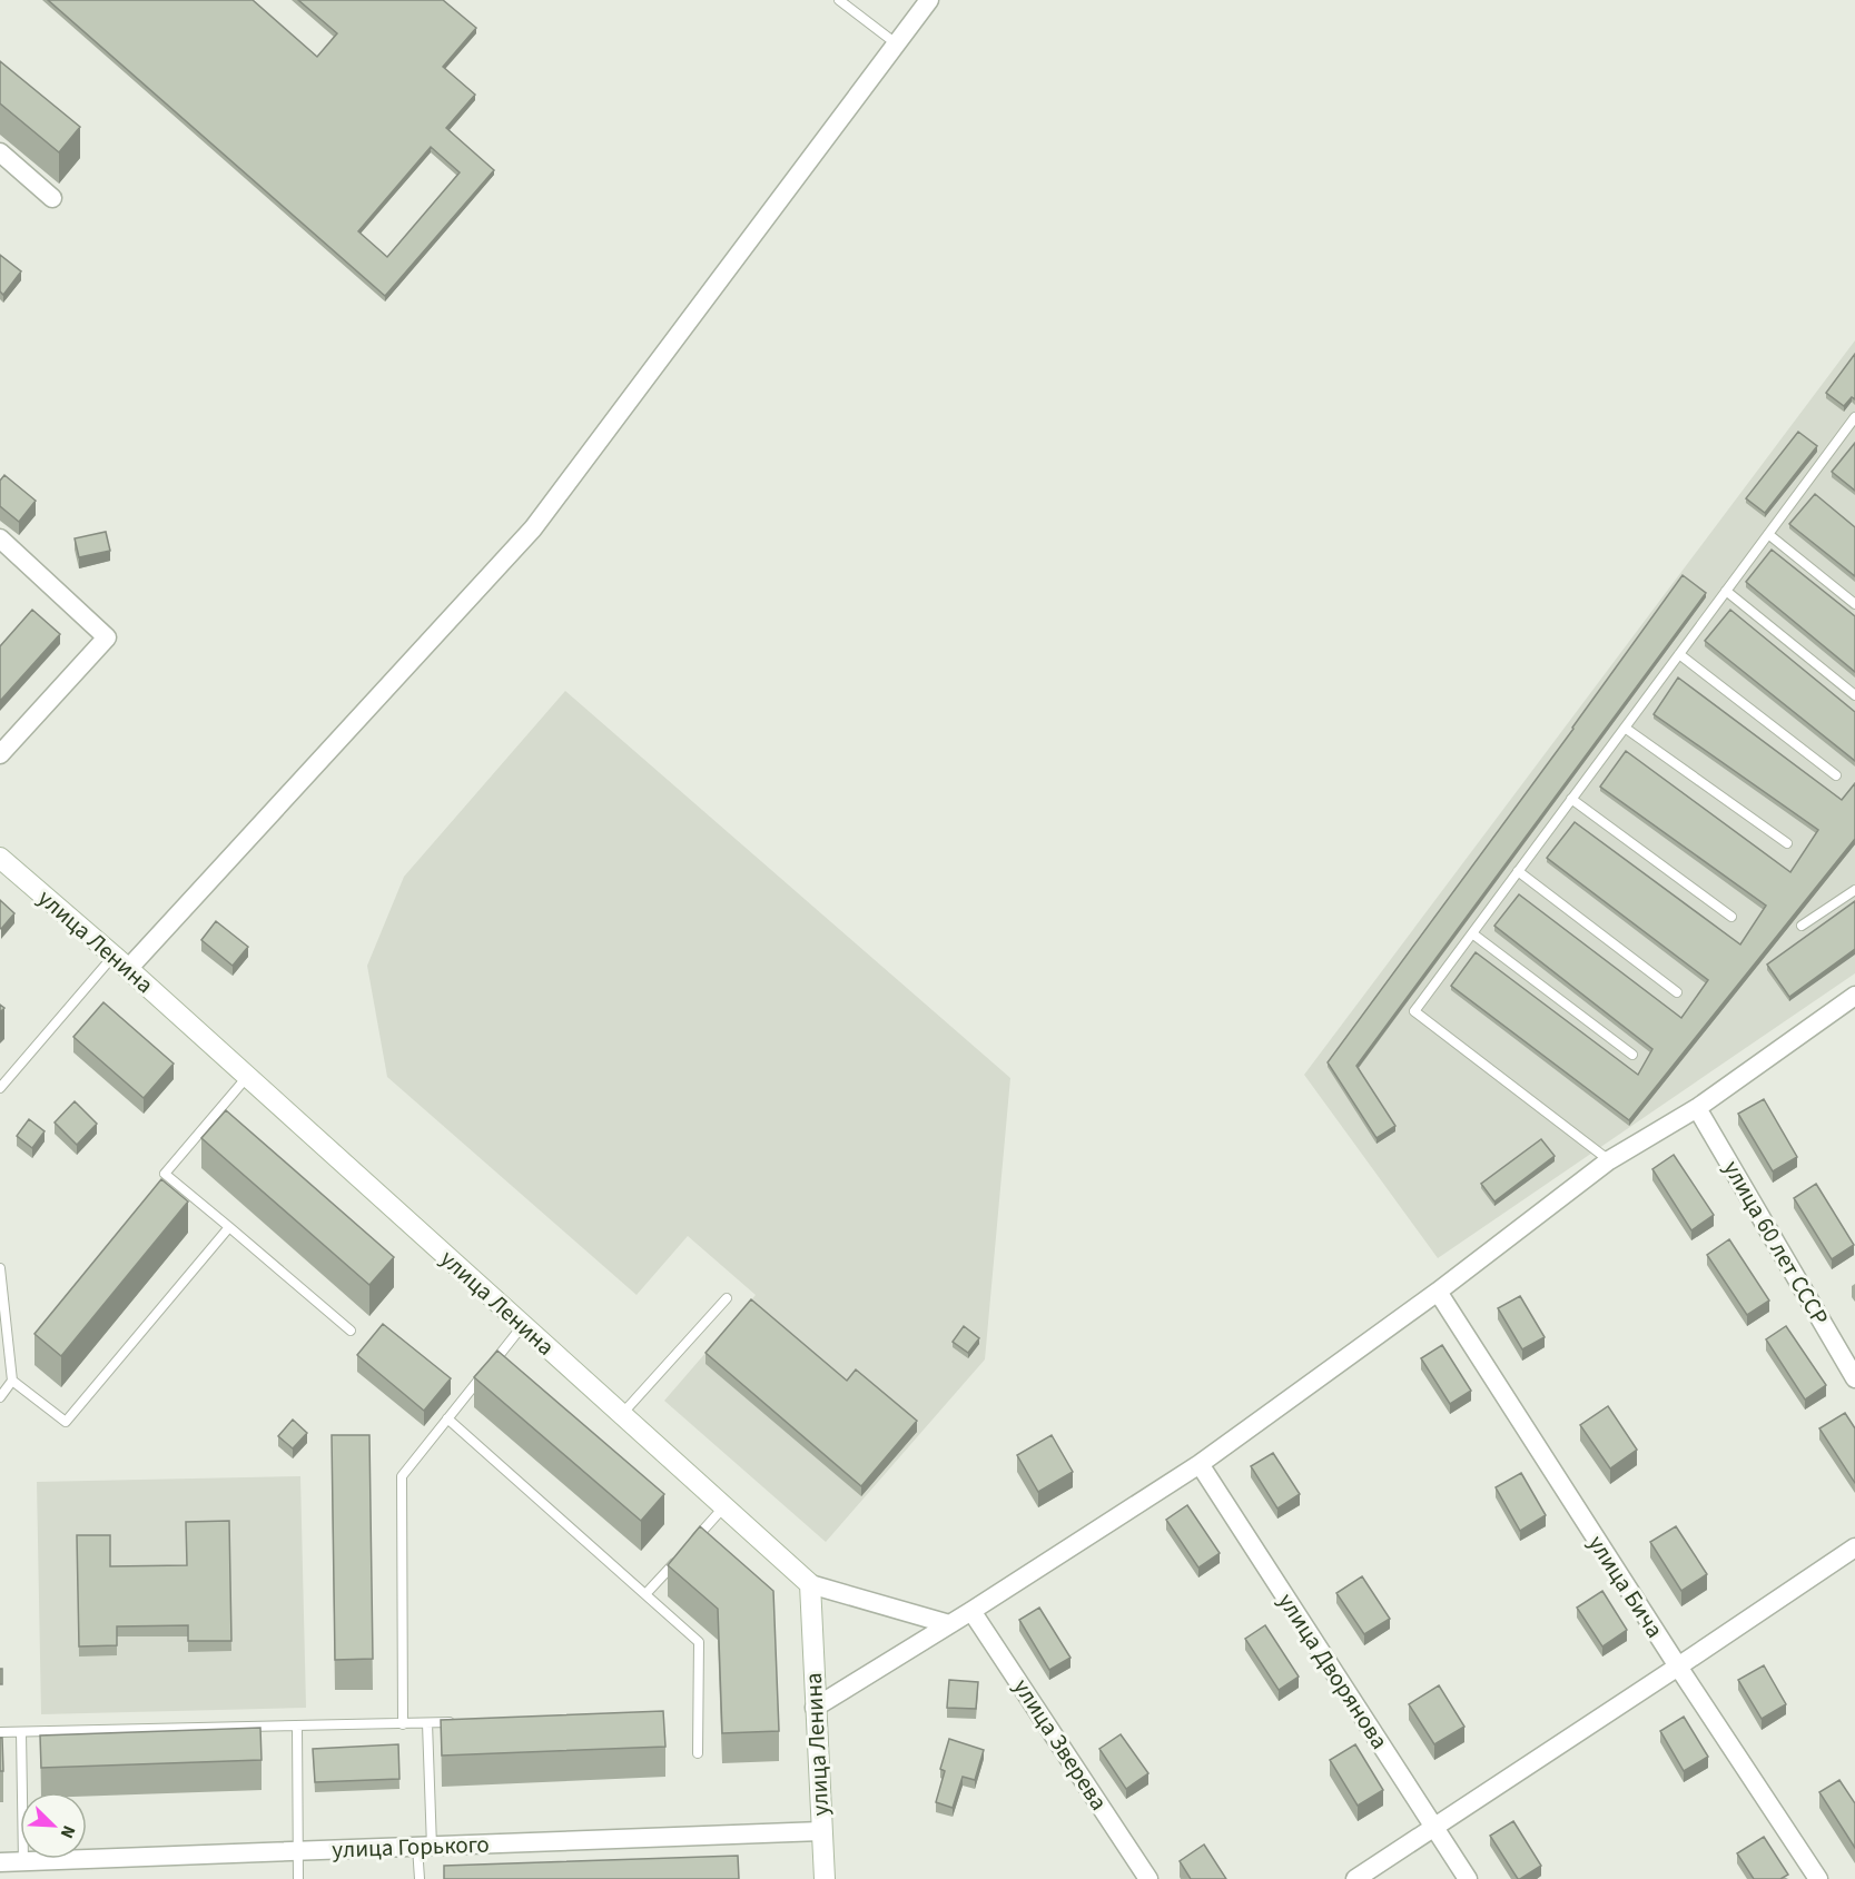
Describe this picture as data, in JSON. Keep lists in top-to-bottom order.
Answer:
{
  "streets": {
    "street": [
      "улица Ленина",
      "улица 60 лет СССР",
      "улица Бича",
      "улица Дворянова",
      "улица Зверева",
      "улица Горького"
    ]
  },
  "crossings": [
    ["улица Ленина", "улица Горького"]
  ],
  "north": "bottom right"
}
